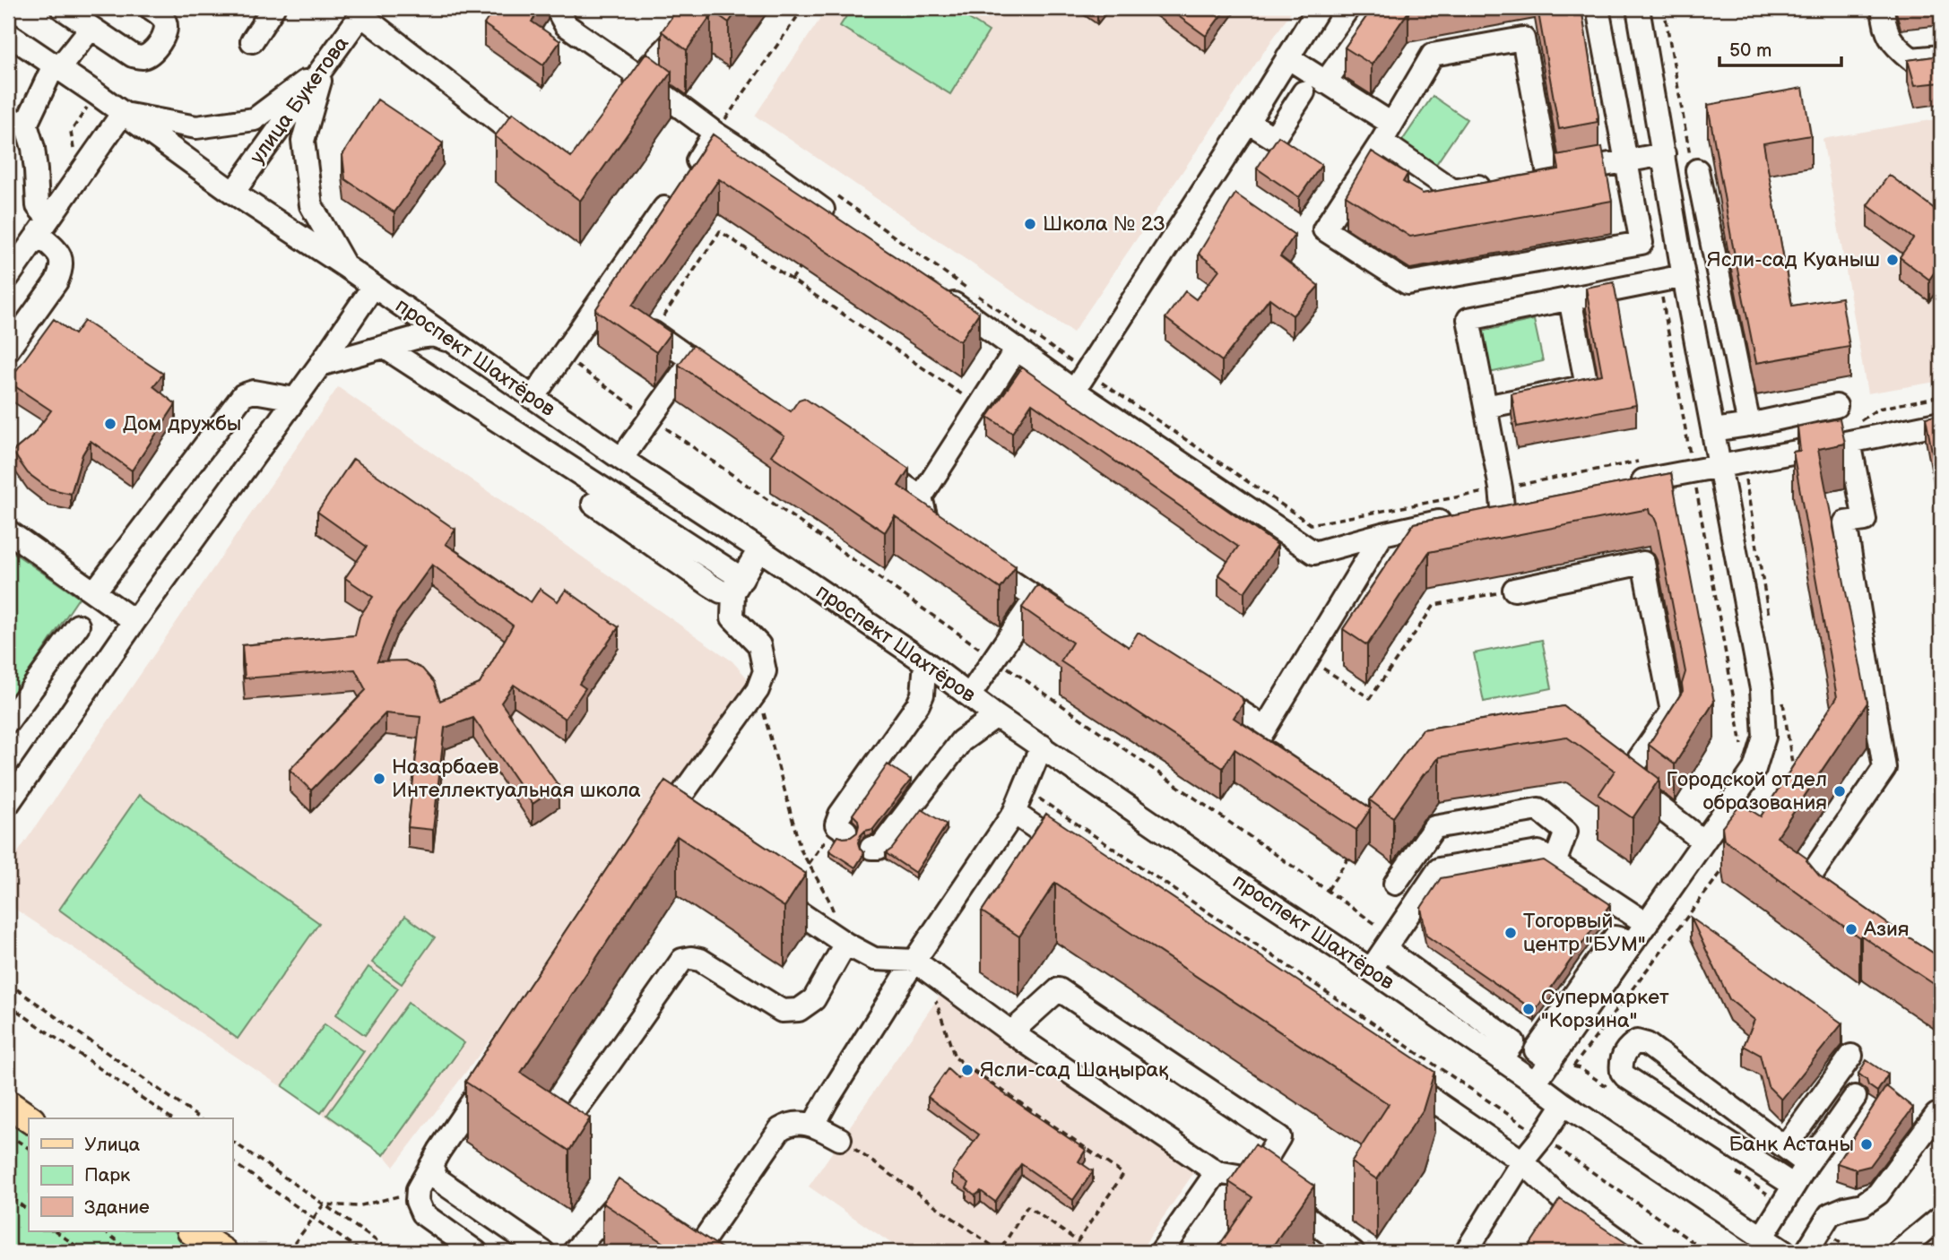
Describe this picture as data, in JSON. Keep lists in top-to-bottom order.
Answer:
{
  "streets": {
    "street": ["улица Букетова", "проспект Шахтёров"]
  },
  "crossings": [
    ["улица Букетова", "проспект Шахтёров"]
  ],
  "places": [
    "Школа № 23",
    "Ясли-сад Куаныш",
    "Дом дружбы",
    "Назарбаев Интеллектуальная школа",
    "Городской отдел образования",
    "Азия",
    "Тогорвый центр \"БУМ\"",
    "Супермаркет \"Корзина\"",
    "Ясли-сад Шаңырақ",
    "Банк Астаны"
  ],
  "legend": ["Улица", "Парк", "Здание"],
  "scale_bar": "50 m"
}
